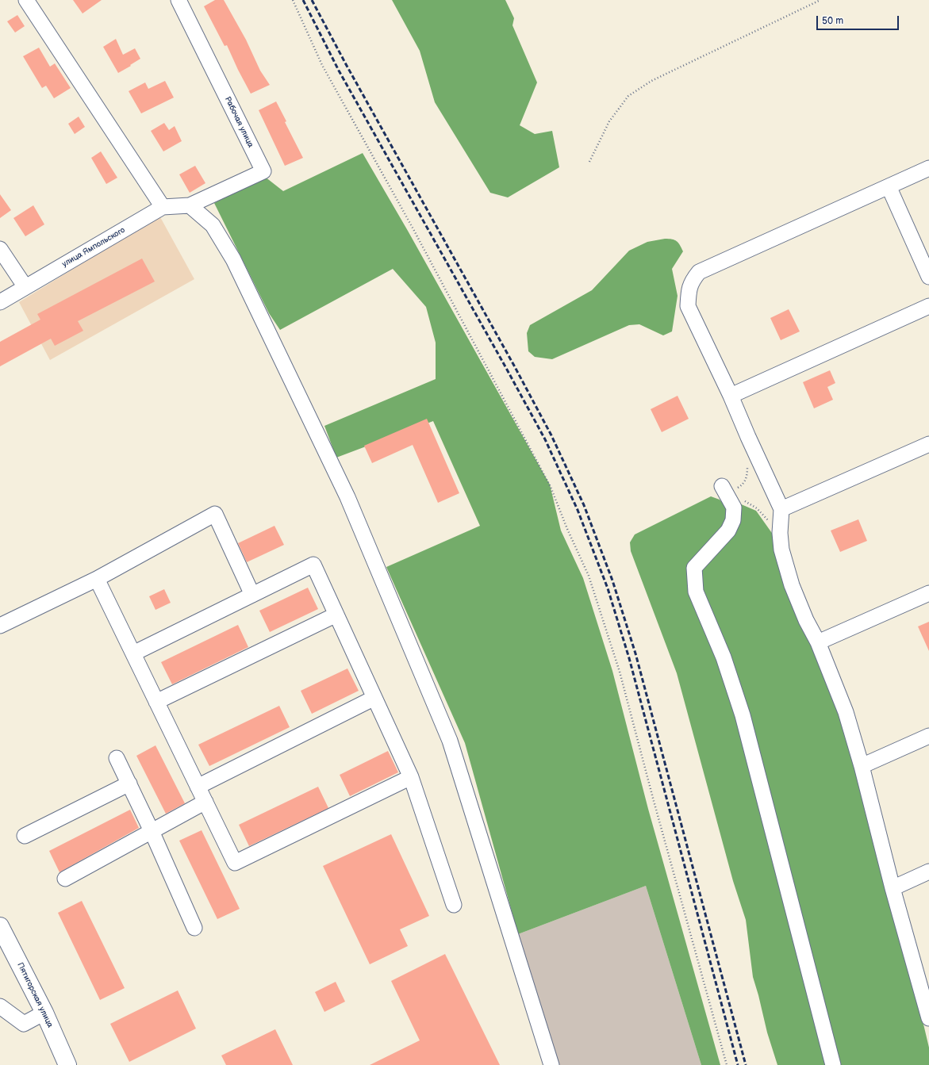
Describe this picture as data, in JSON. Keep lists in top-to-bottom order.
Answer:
{
  "streets": {
    "main road": ["Пятигорская улица"],
    "street": ["Рабочая улица", "улица Ямпольского"]
  },
  "scale_bar": "50 m"
}
